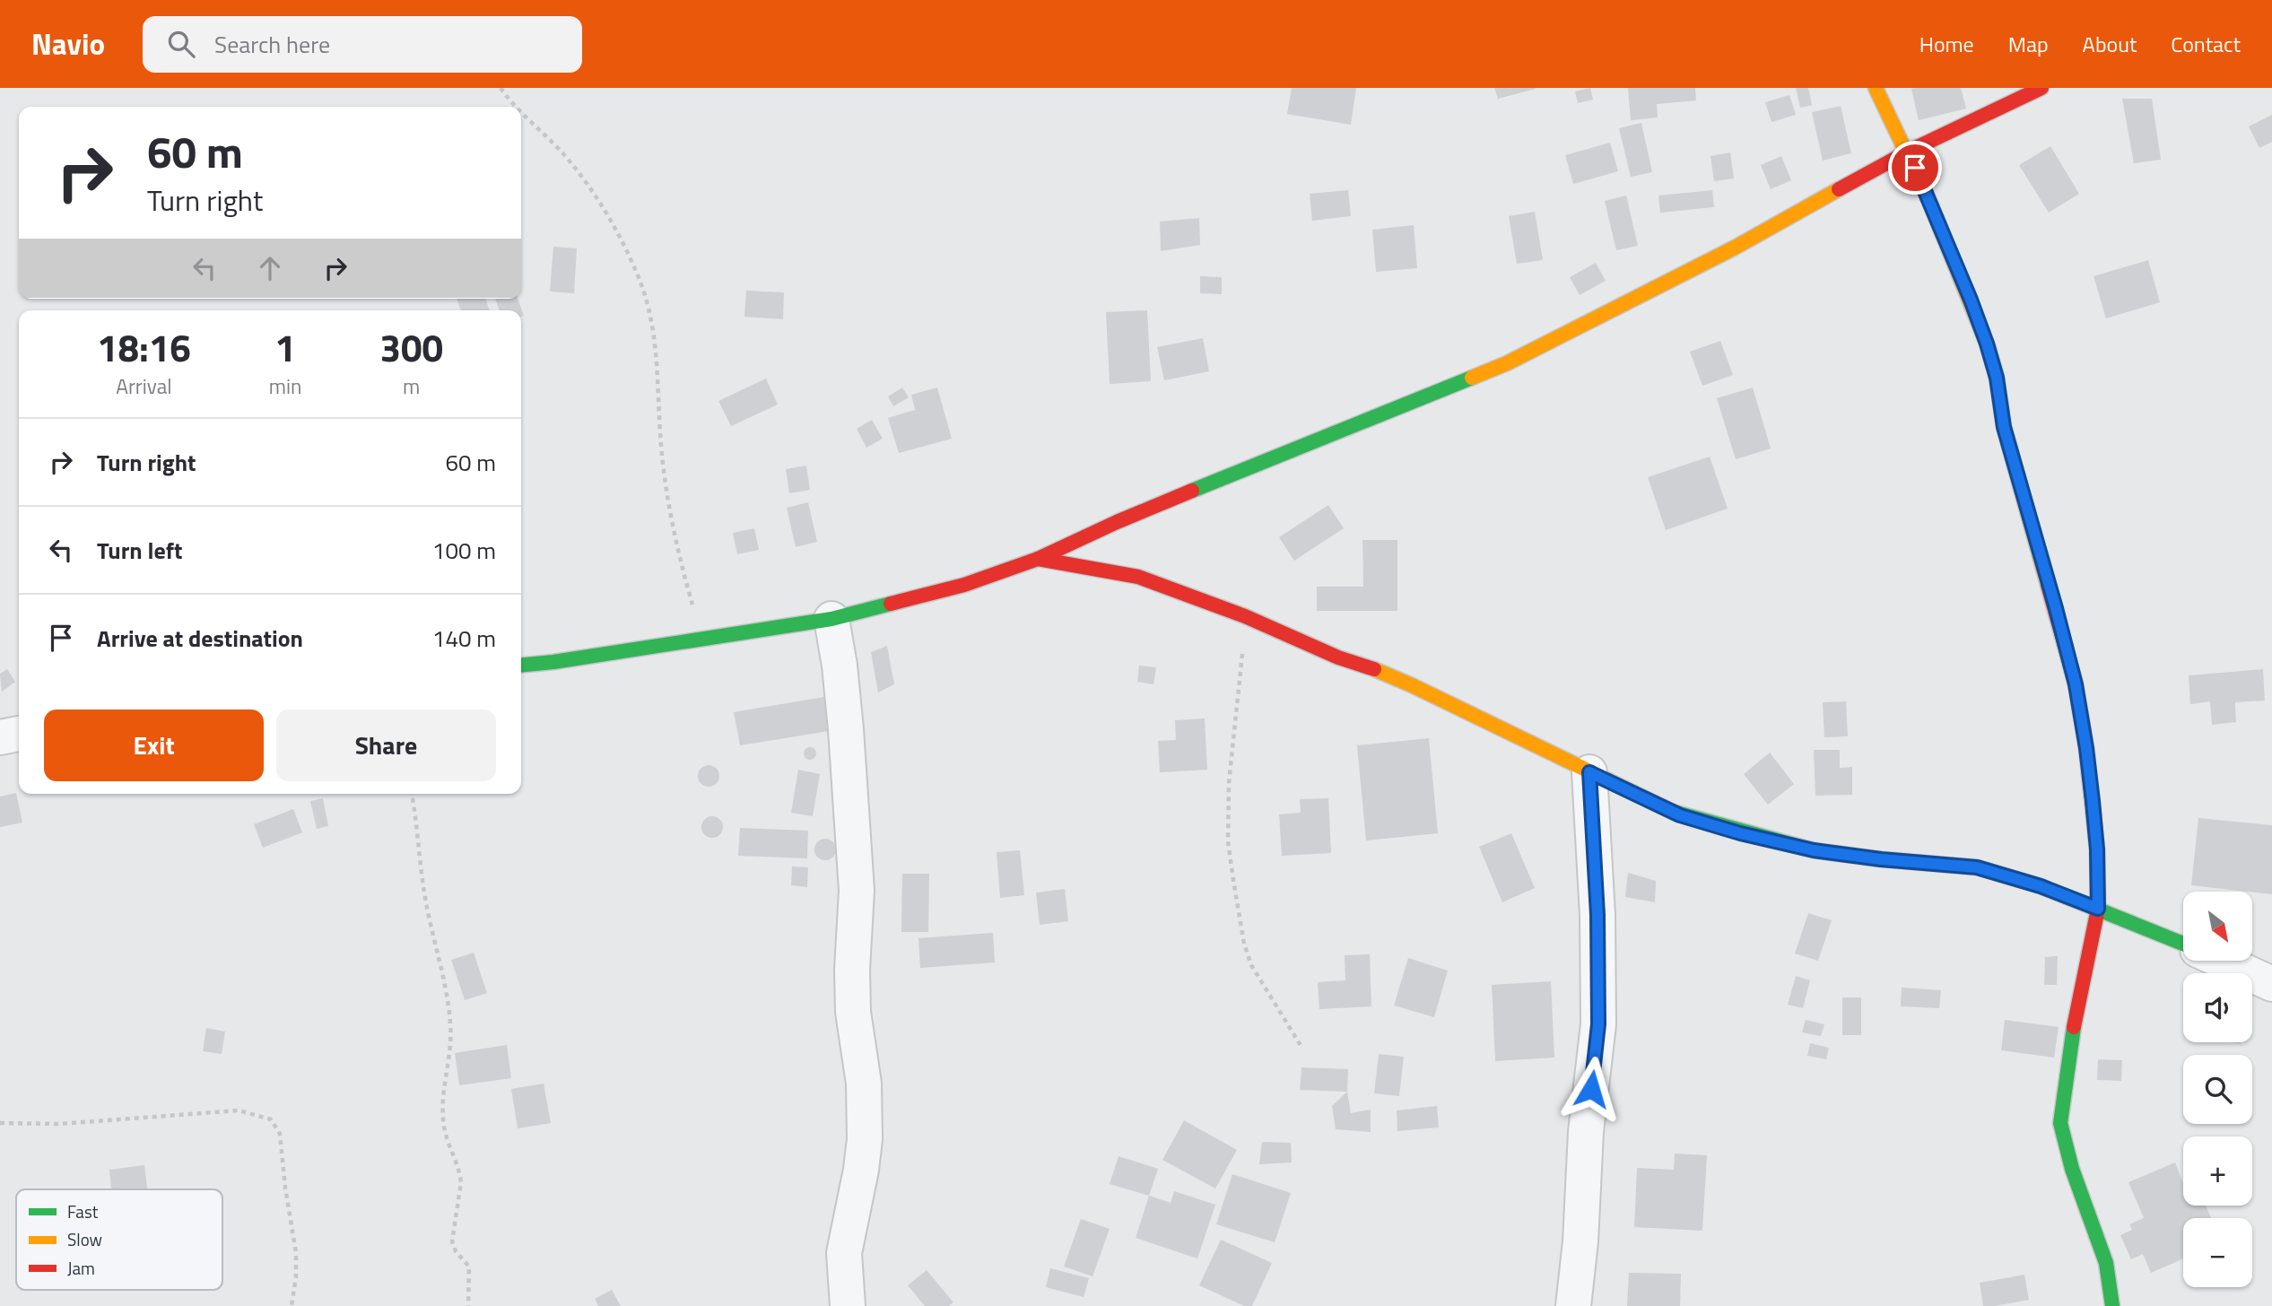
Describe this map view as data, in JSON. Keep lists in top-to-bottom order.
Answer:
{
  "legend": ["Fast", "Slow", "Jam"],
  "north": "bottom right",
  "page": {
    "header": "Navio",
    "search": "Search here",
    "nav": [
      "Home",
      "Map",
      "About",
      "Contact"
    ],
    "turn": ["60 m", "Turn right"],
    "eta": [
      "18:16",
      "Arrival",
      "1",
      "min",
      "300",
      "m"
    ],
    "list": [
      {
        "name": "Turn right",
        "value": "60 m"
      },
      {
        "name": "Turn left",
        "value": "100 m"
      },
      {
        "name": "Arrive at destination",
        "value": "140 m"
      }
    ],
    "buttons": ["Exit", "Share"],
    "map_buttons": ["+", "−"]
  }
}
